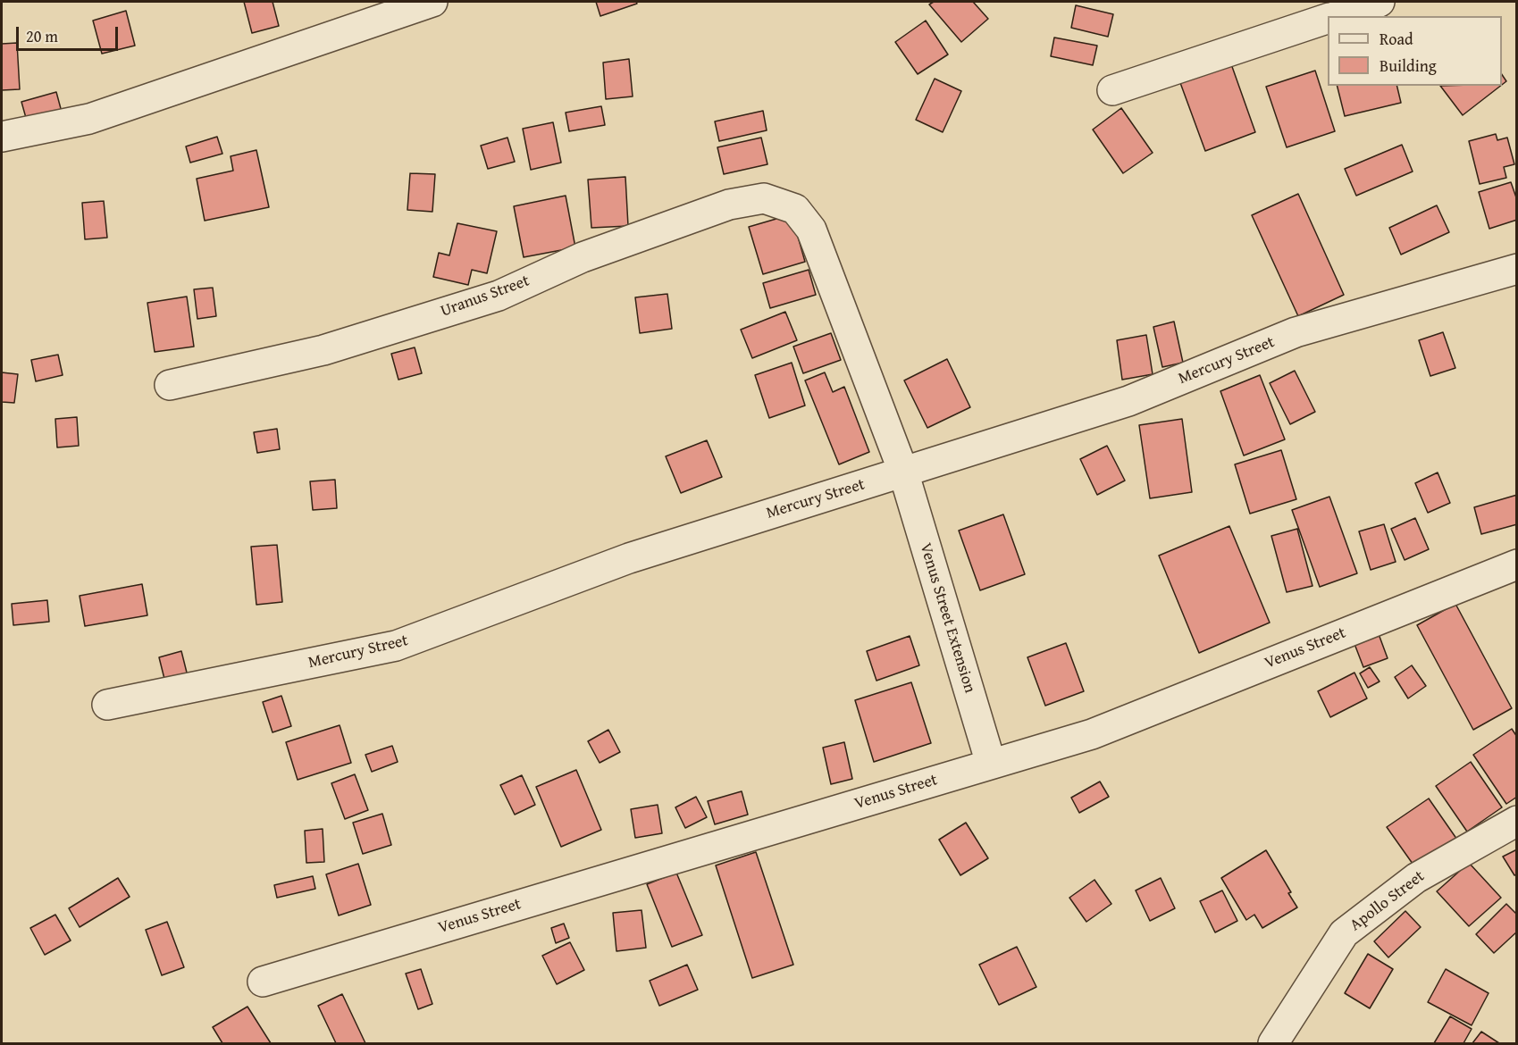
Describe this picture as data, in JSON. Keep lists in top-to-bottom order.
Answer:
{
  "streets": {
    "street": [
      "Uranus Street",
      "Mercury Street",
      "Venus Street Extension",
      "Venus Street",
      "Apollo Street"
    ]
  },
  "crossings": [
    ["Uranus Street", "Venus Street Extension"],
    ["Mercury Street", "Venus Street Extension"],
    ["Venus Street Extension", "Venus Street"]
  ],
  "legend": ["Road", "Building"],
  "scale_bar": "20 m"
}
